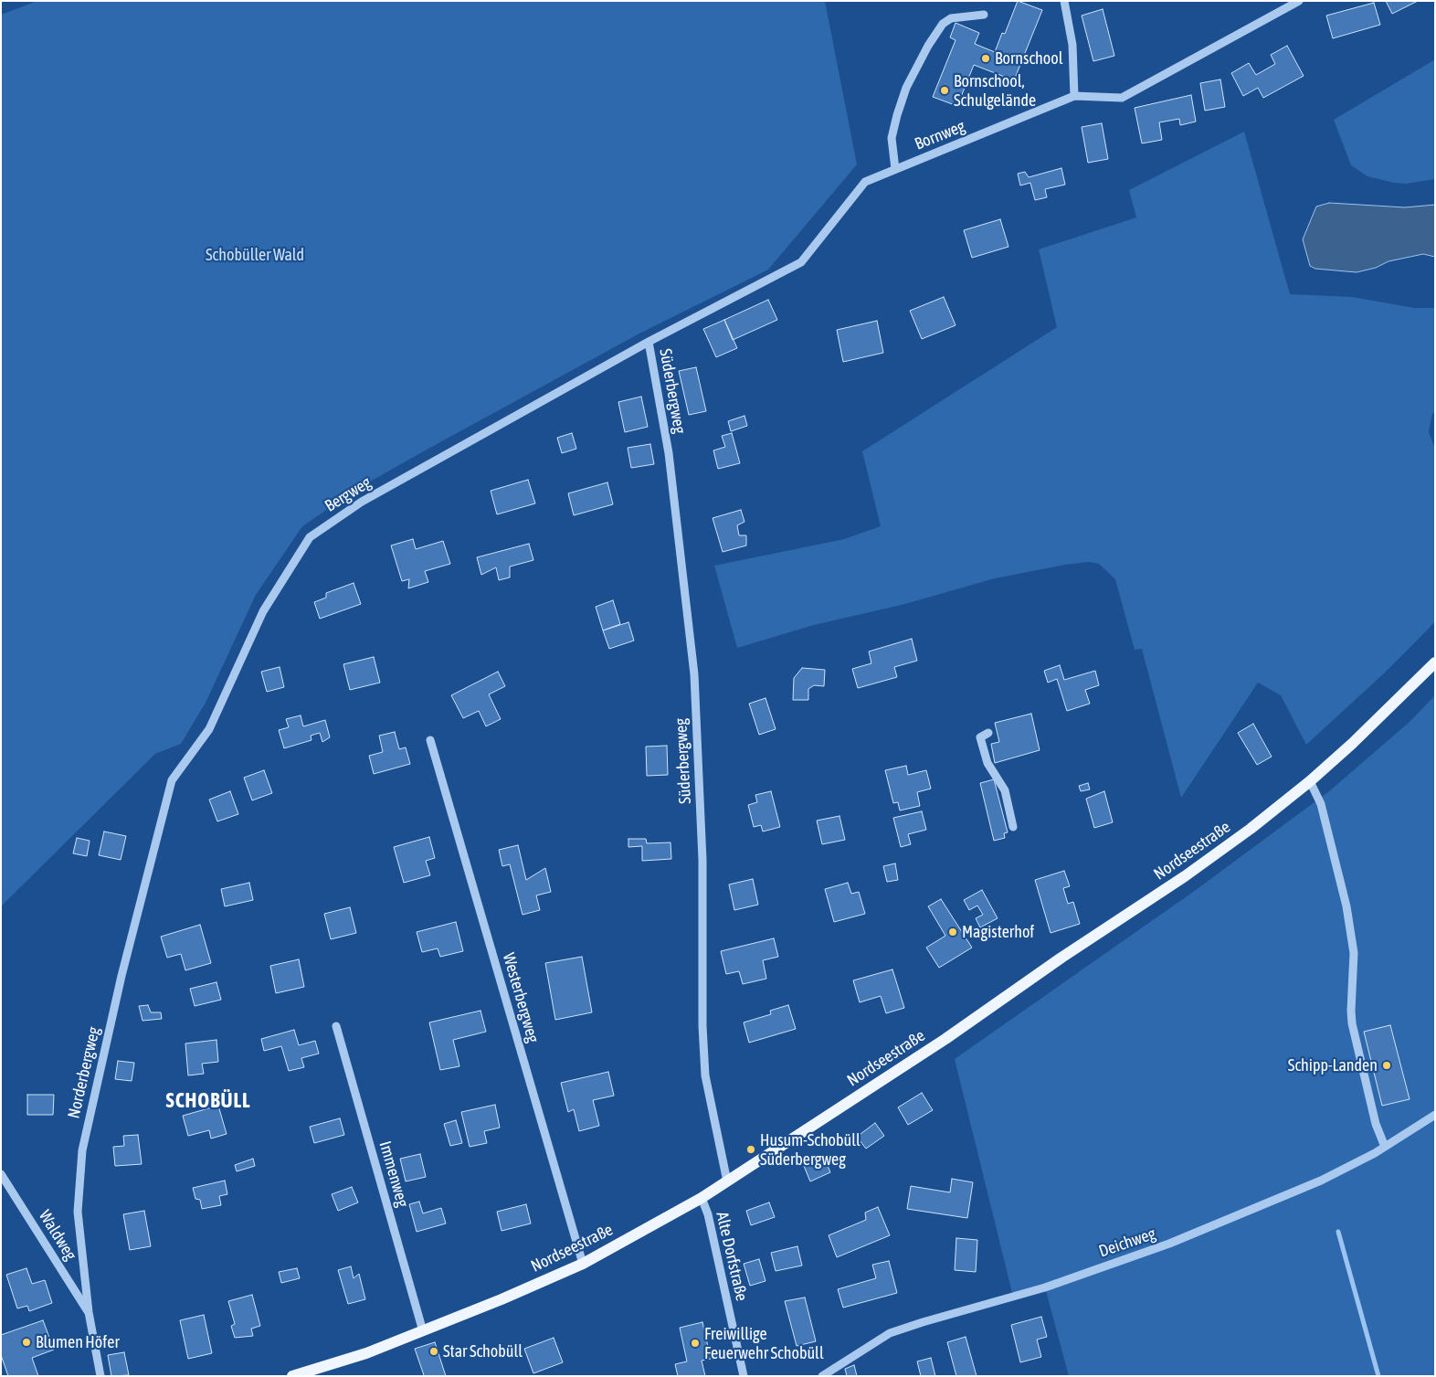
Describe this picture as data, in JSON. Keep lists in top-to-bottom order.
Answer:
{
  "streets": {
    "main road": ["Nordseestraße"],
    "street": [
      "Bornweg",
      "Süderbergweg",
      "Bergweg",
      "Westerbergweg",
      "Norderbergweg",
      "Immenweg",
      "Waldweg",
      "Deichweg",
      "Alte Dorfstraße"
    ]
  },
  "crossings": [
    ["Bornweg", "Süderbergweg"],
    ["Bornweg", "Bergweg"],
    ["Süderbergweg", "Bergweg"],
    ["Süderbergweg", "Nordseestraße"],
    ["Bergweg", "Norderbergweg"],
    ["Nordseestraße", "Westerbergweg"],
    ["Nordseestraße", "Immenweg"],
    ["Nordseestraße", "Alte Dorfstraße"],
    ["Norderbergweg", "Waldweg"]
  ],
  "districts": ["SCHOBÜLL"],
  "parks": ["Schobüller Wald"],
  "places": [
    "Bornschool",
    "Bornschool, Schulgelände",
    "Magisterhof",
    "Schipp-Landen",
    "Husum-Schobüll Süderbergweg",
    "Blumen Höfer",
    "Freiwillige Feuerwehr Schobüll",
    "Star Schobüll"
  ]
}
